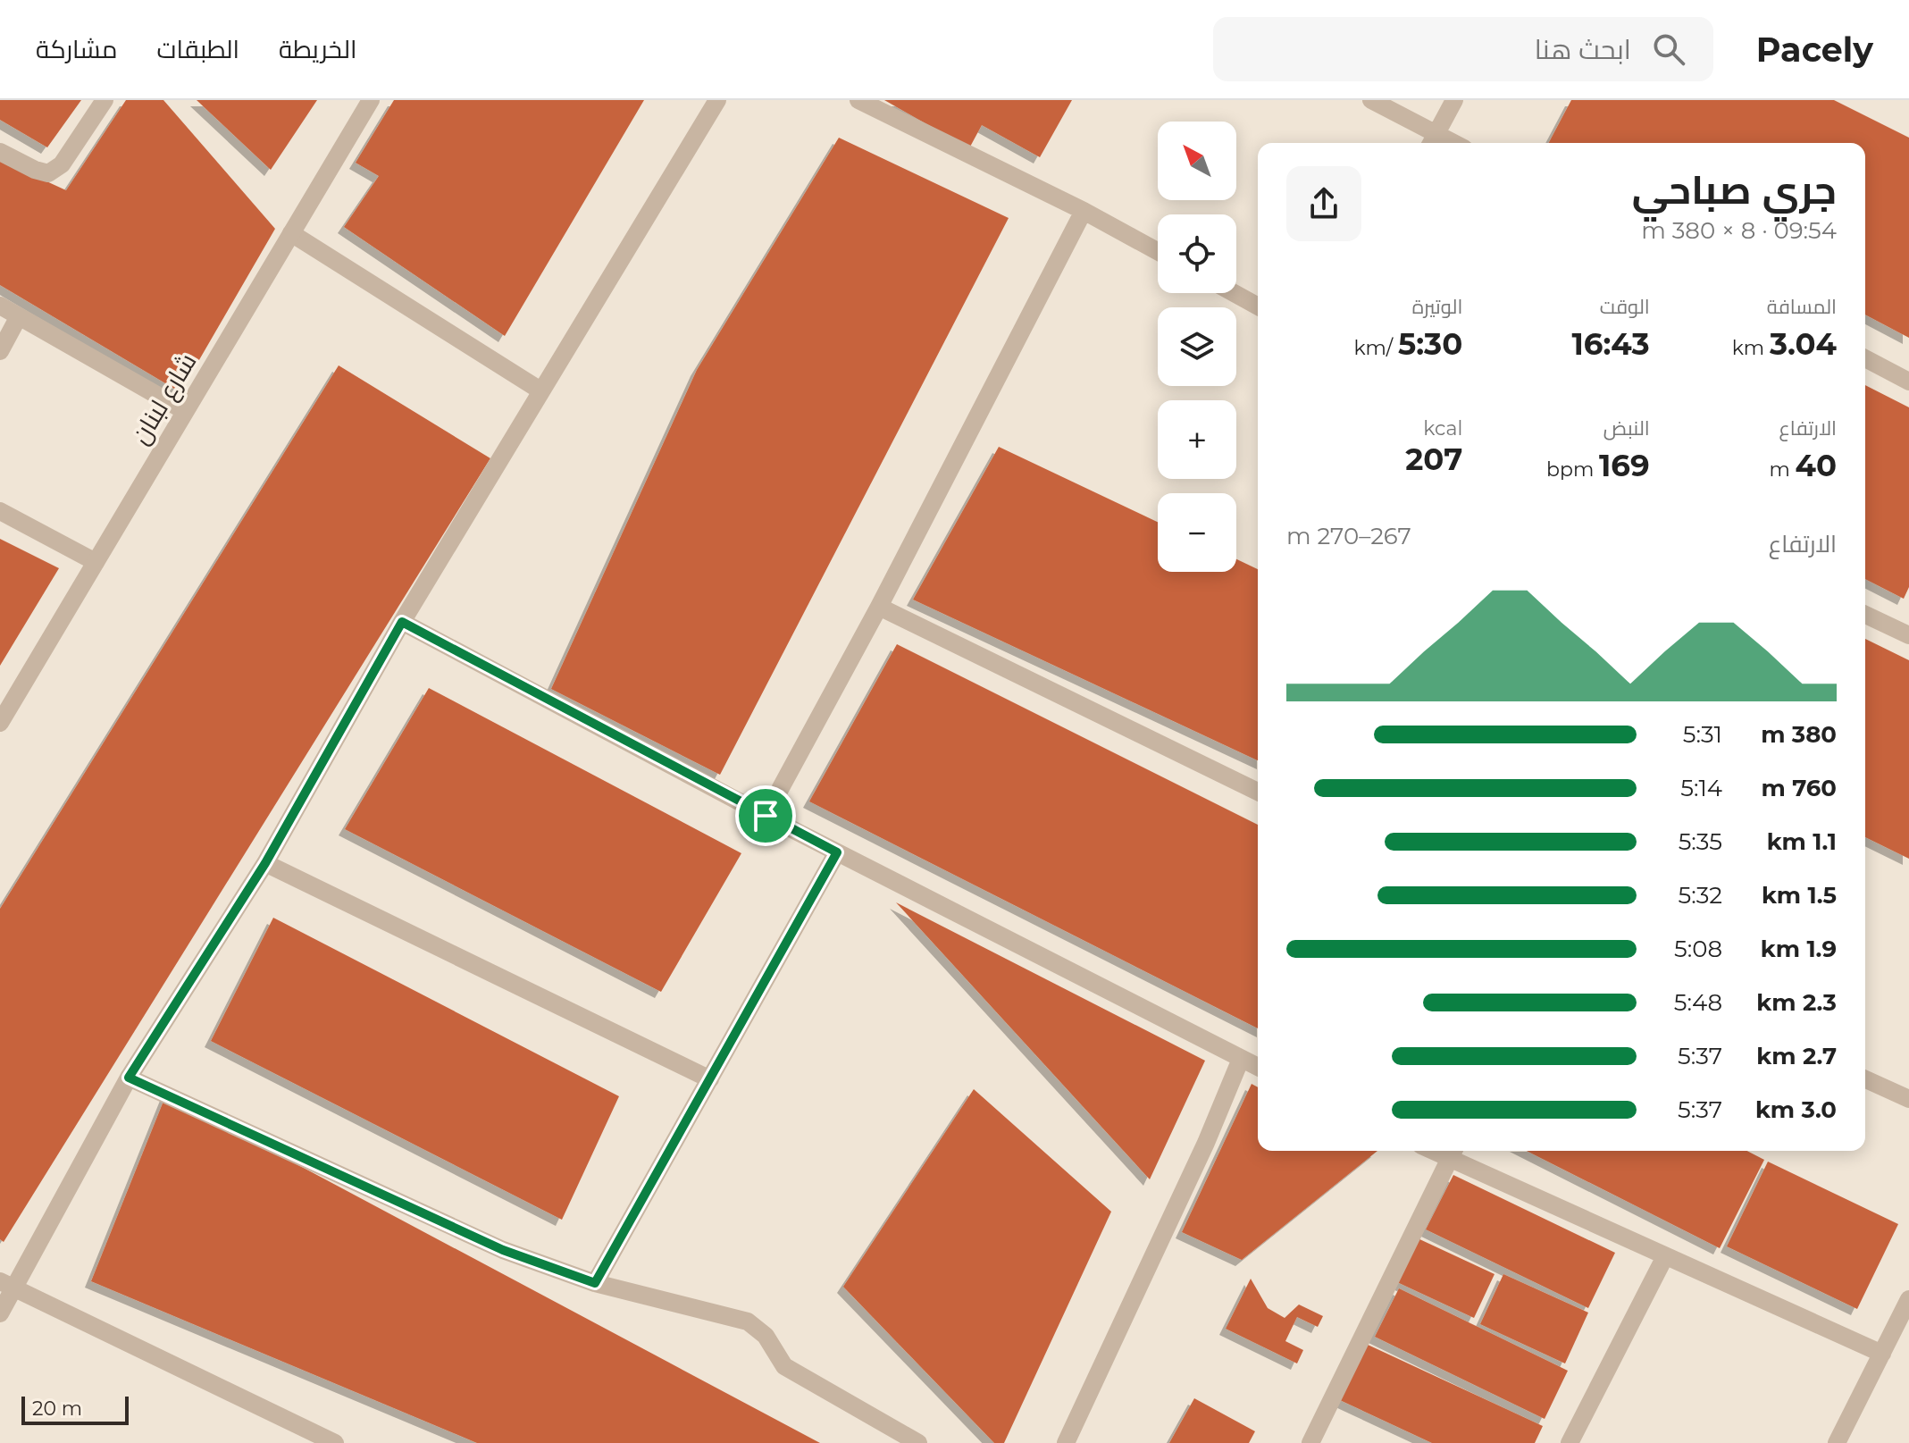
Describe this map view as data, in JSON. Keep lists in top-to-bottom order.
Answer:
{
  "streets": {
    "street": ["شارع لبنان"]
  },
  "scale_bar": "20 m",
  "north": "top left",
  "page": {
    "header": "Pacely",
    "search": "ابحث هنا",
    "nav": ["الخريطة", "الطبقات", "مشاركة"],
    "map_buttons": ["+", "−"],
    "heading": ["جري صباحي", "09:54 · 8 × 380 m"],
    "stats": [
      ["المسافة", "3.04 km"],
      ["الوقت", "16:43"],
      ["الوتيرة", "5:30 /km"],
      ["الارتفاع", "40 m"],
      ["النبض", "169 bpm"],
      ["kcal", "207"]
    ],
    "chart": ["الارتفاع", "267–270 m"],
    "list": [
      {
        "name": "380 m",
        "note": "5:31"
      },
      {
        "name": "760 m",
        "note": "5:14"
      },
      {
        "name": "1.1 km",
        "note": "5:35"
      },
      {
        "name": "1.5 km",
        "note": "5:32"
      },
      {
        "name": "1.9 km",
        "note": "5:08"
      },
      {
        "name": "2.3 km",
        "note": "5:48"
      },
      {
        "name": "2.7 km",
        "note": "5:37"
      },
      {
        "name": "3.0 km",
        "note": "5:37"
      }
    ],
    "scale": "20 m"
  }
}
